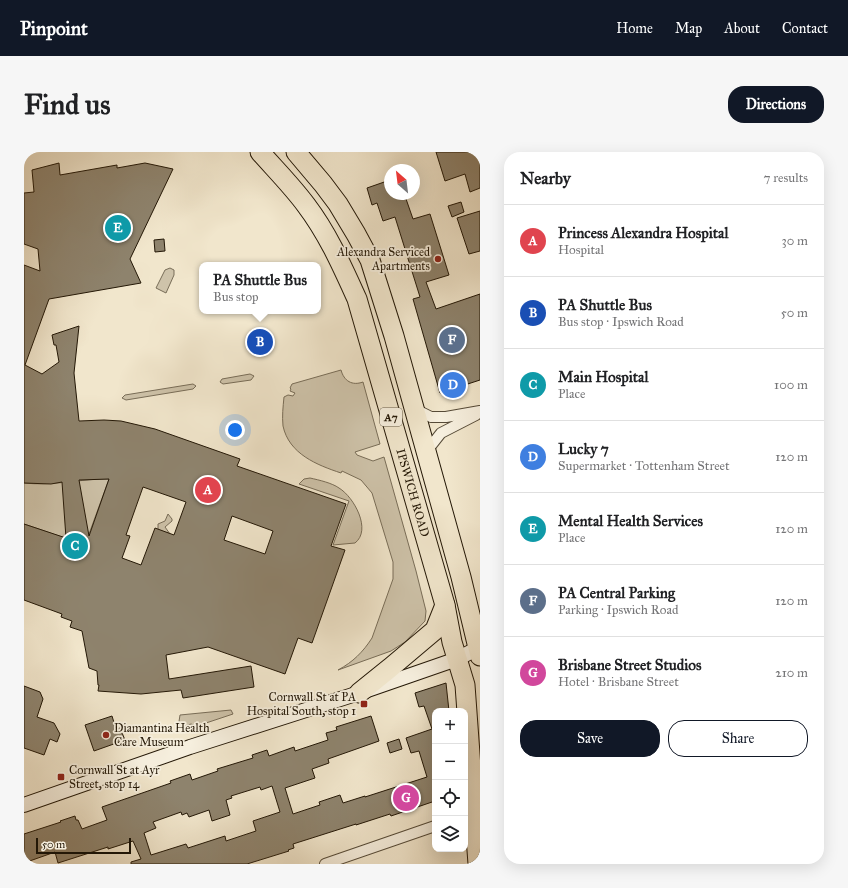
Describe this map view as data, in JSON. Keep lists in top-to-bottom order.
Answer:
{
  "streets": {
    "highway": ["A7", "IPSWICH ROAD"]
  },
  "places": {
    "other": ["Alexandra Serviced Apartments", "Diamantina Health Care Museum"],
    "transit": ["Cornwall St at PA Hospital South, stop 1", "Cornwall St at Ayr Street, stop 14"]
  },
  "scale_bar": "50 m",
  "north": "top left",
  "page": {
    "header": "Pinpoint",
    "nav": [
      "Home",
      "Map",
      "About",
      "Contact"
    ],
    "buttons": [
      "Directions",
      ["Save", "Share"]
    ],
    "title": "Find us",
    "heading": ["Nearby", "7 results"],
    "list": [
      {
        "mark": "A",
        "name": "Princess Alexandra Hospital",
        "note": "Hospital",
        "value": "30 m"
      },
      {
        "mark": "B",
        "name": "PA Shuttle Bus",
        "note": "Bus stop · Ipswich Road",
        "value": "50 m"
      },
      {
        "mark": "C",
        "name": "Main Hospital",
        "note": "Place",
        "value": "100 m"
      },
      {
        "mark": "D",
        "name": "Lucky 7",
        "note": "Supermarket · Tottenham Street",
        "value": "120 m"
      },
      {
        "mark": "E",
        "name": "Mental Health Services",
        "note": "Place",
        "value": "120 m"
      },
      {
        "mark": "F",
        "name": "PA Central Parking",
        "note": "Parking · Ipswich Road",
        "value": "120 m"
      },
      {
        "mark": "G",
        "name": "Brisbane Street Studios",
        "note": "Hotel · Brisbane Street",
        "value": "210 m"
      }
    ],
    "pins": [
      "E",
      "F",
      "B",
      "D",
      "A",
      "C",
      "G"
    ],
    "popup": ["PA Shuttle Bus", "Bus stop"],
    "map_buttons": ["+", "−"],
    "scale": "50 m"
  }
}
